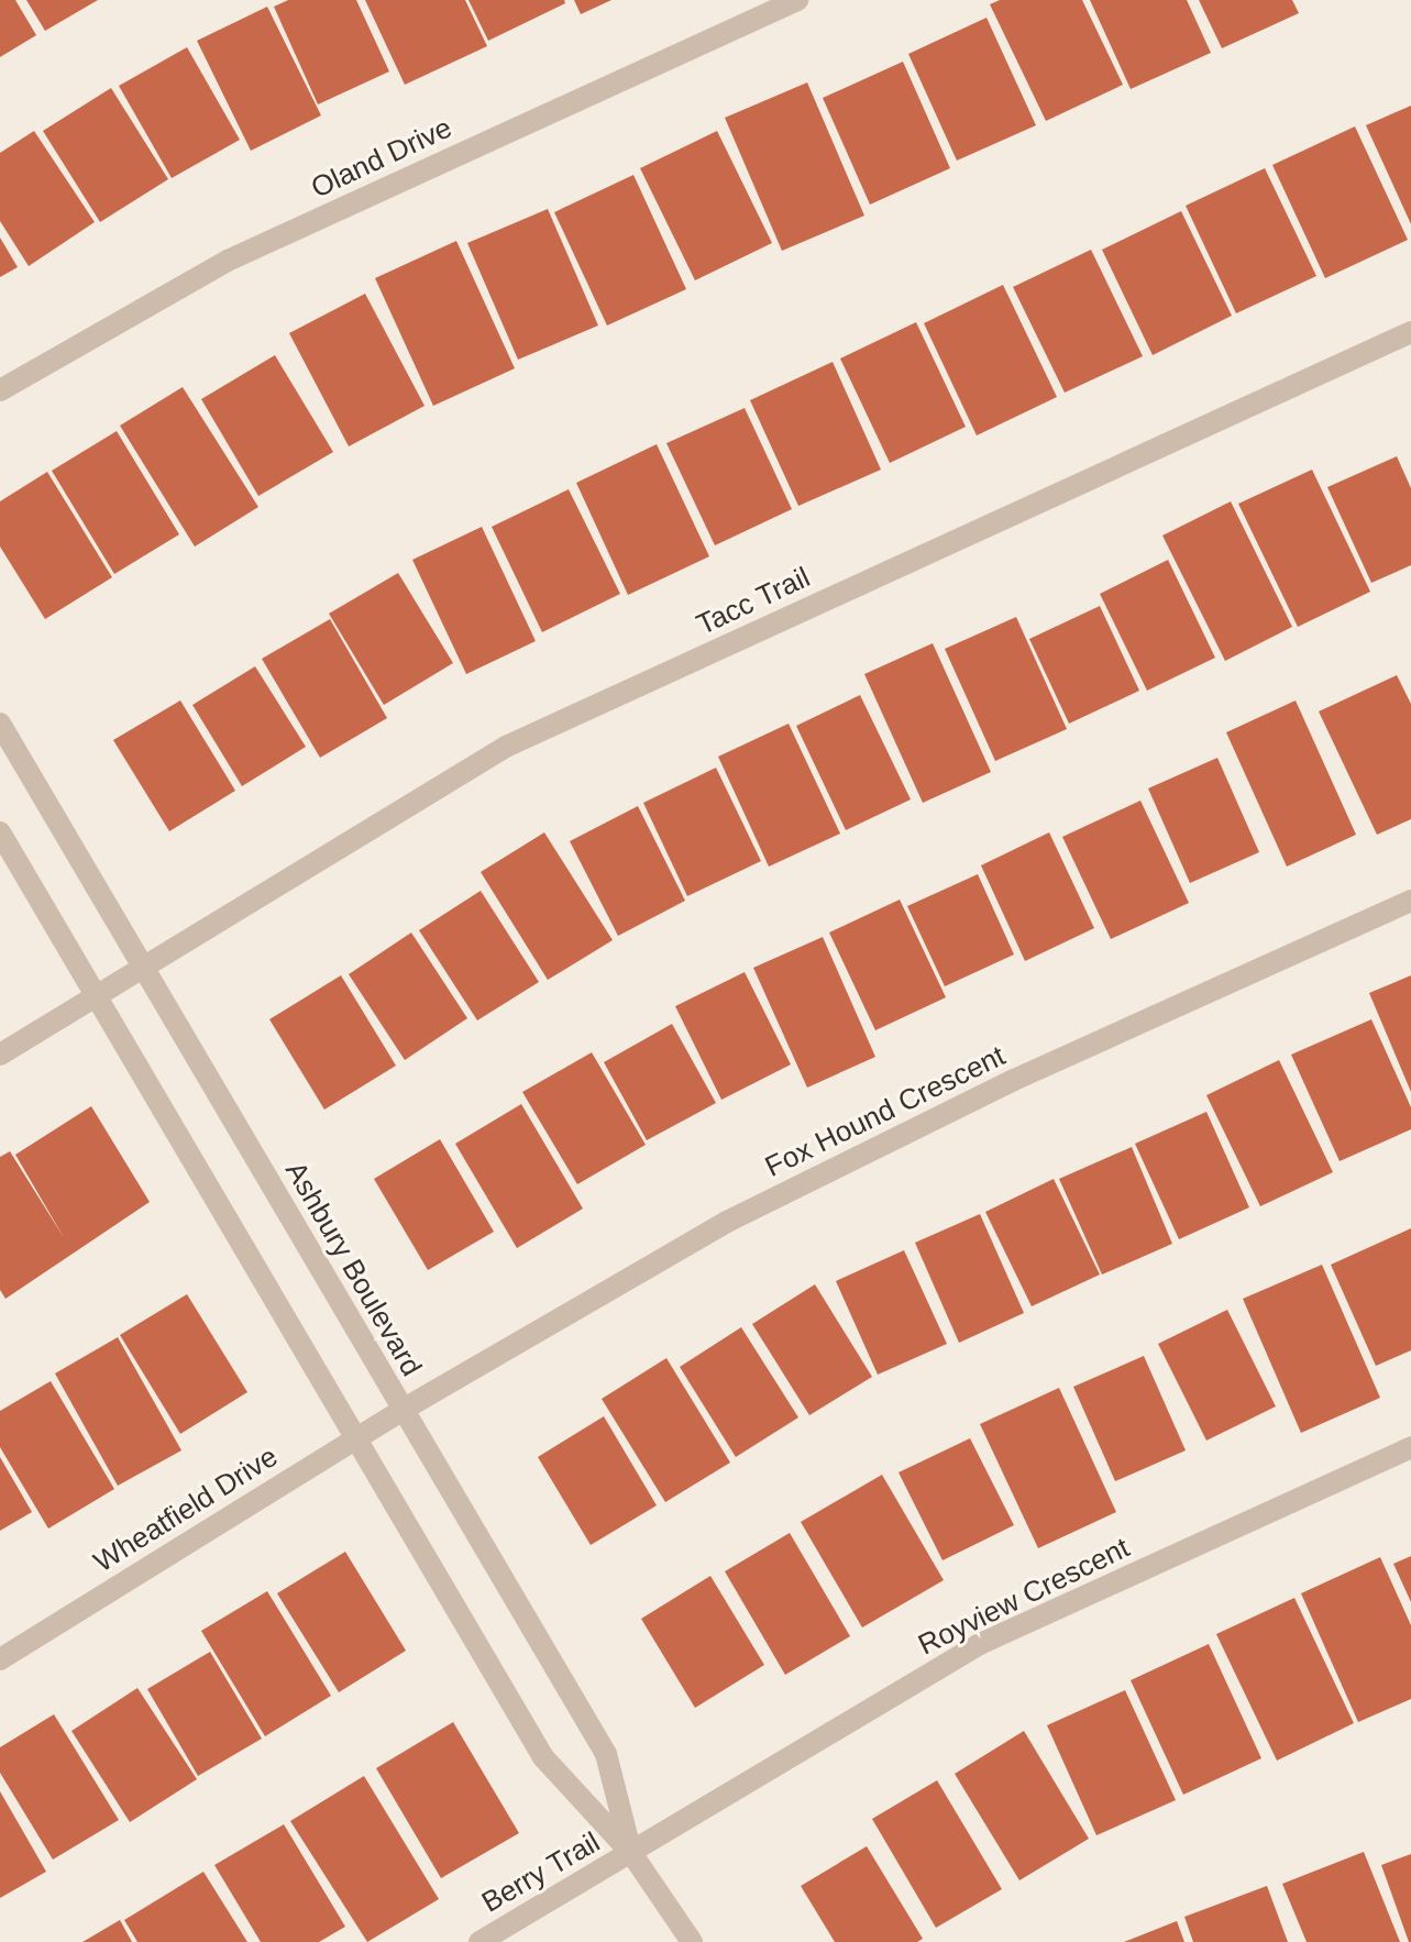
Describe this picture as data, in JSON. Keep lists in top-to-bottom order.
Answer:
{
  "streets": {
    "street": [
      "Oland Drive",
      "Tacc Trail",
      "Fox Hound Crescent",
      "Ashbury Boulevard",
      "Wheatfield Drive",
      "Royview Crescent",
      "Berry Trail"
    ]
  },
  "crossings": [
    ["Tacc Trail", "Ashbury Boulevard"],
    ["Fox Hound Crescent", "Ashbury Boulevard"],
    ["Fox Hound Crescent", "Wheatfield Drive"],
    ["Ashbury Boulevard", "Wheatfield Drive"],
    ["Ashbury Boulevard", "Royview Crescent"],
    ["Ashbury Boulevard", "Berry Trail"],
    ["Royview Crescent", "Berry Trail"]
  ]
}
